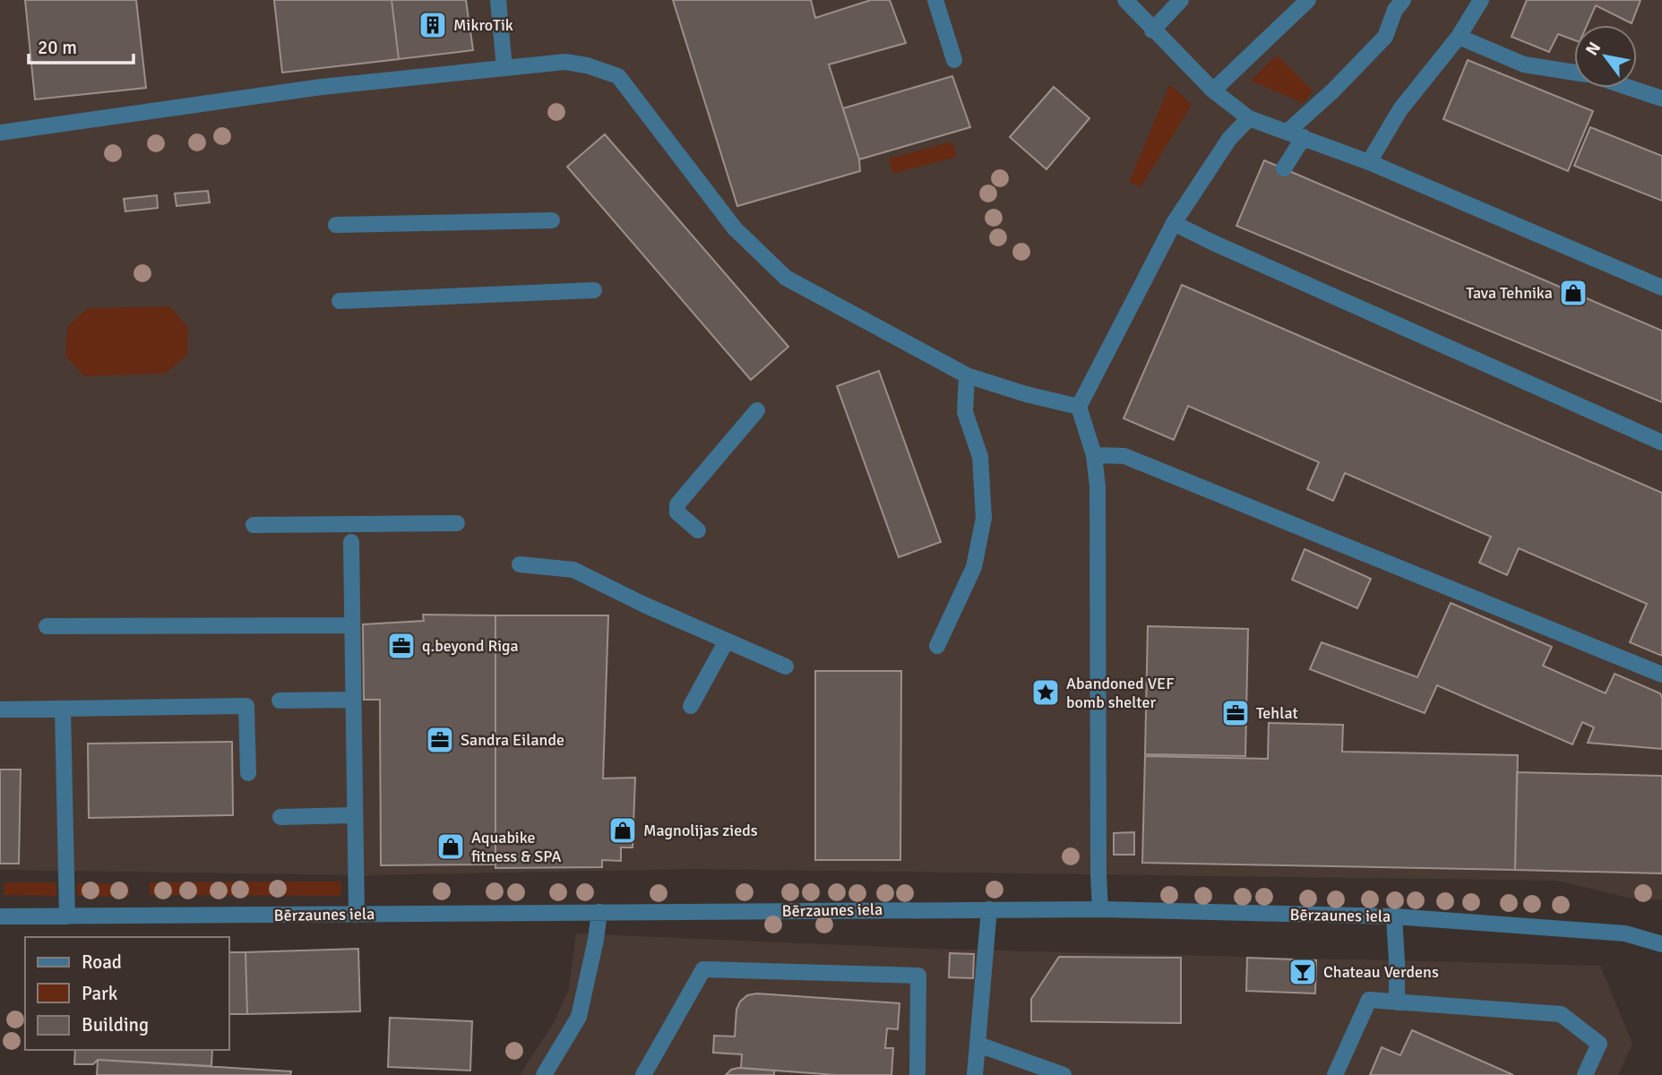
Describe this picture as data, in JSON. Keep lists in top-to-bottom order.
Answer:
{
  "streets": {
    "street": ["Bērzaunes iela"]
  },
  "places": {
    "building": ["MikroTik"],
    "shop": ["Tava Tehnika", "Magnolijas zieds", "Aquabike fitness & SPA"],
    "office": ["q.beyond Riga", "Tehlat", "Sandra Eilande"],
    "place": ["Abandoned VEF bomb shelter"],
    "bar": ["Chateau Verdens"]
  },
  "legend": ["Road", "Park", "Building"],
  "scale_bar": "20 m",
  "north": "top left"
}
